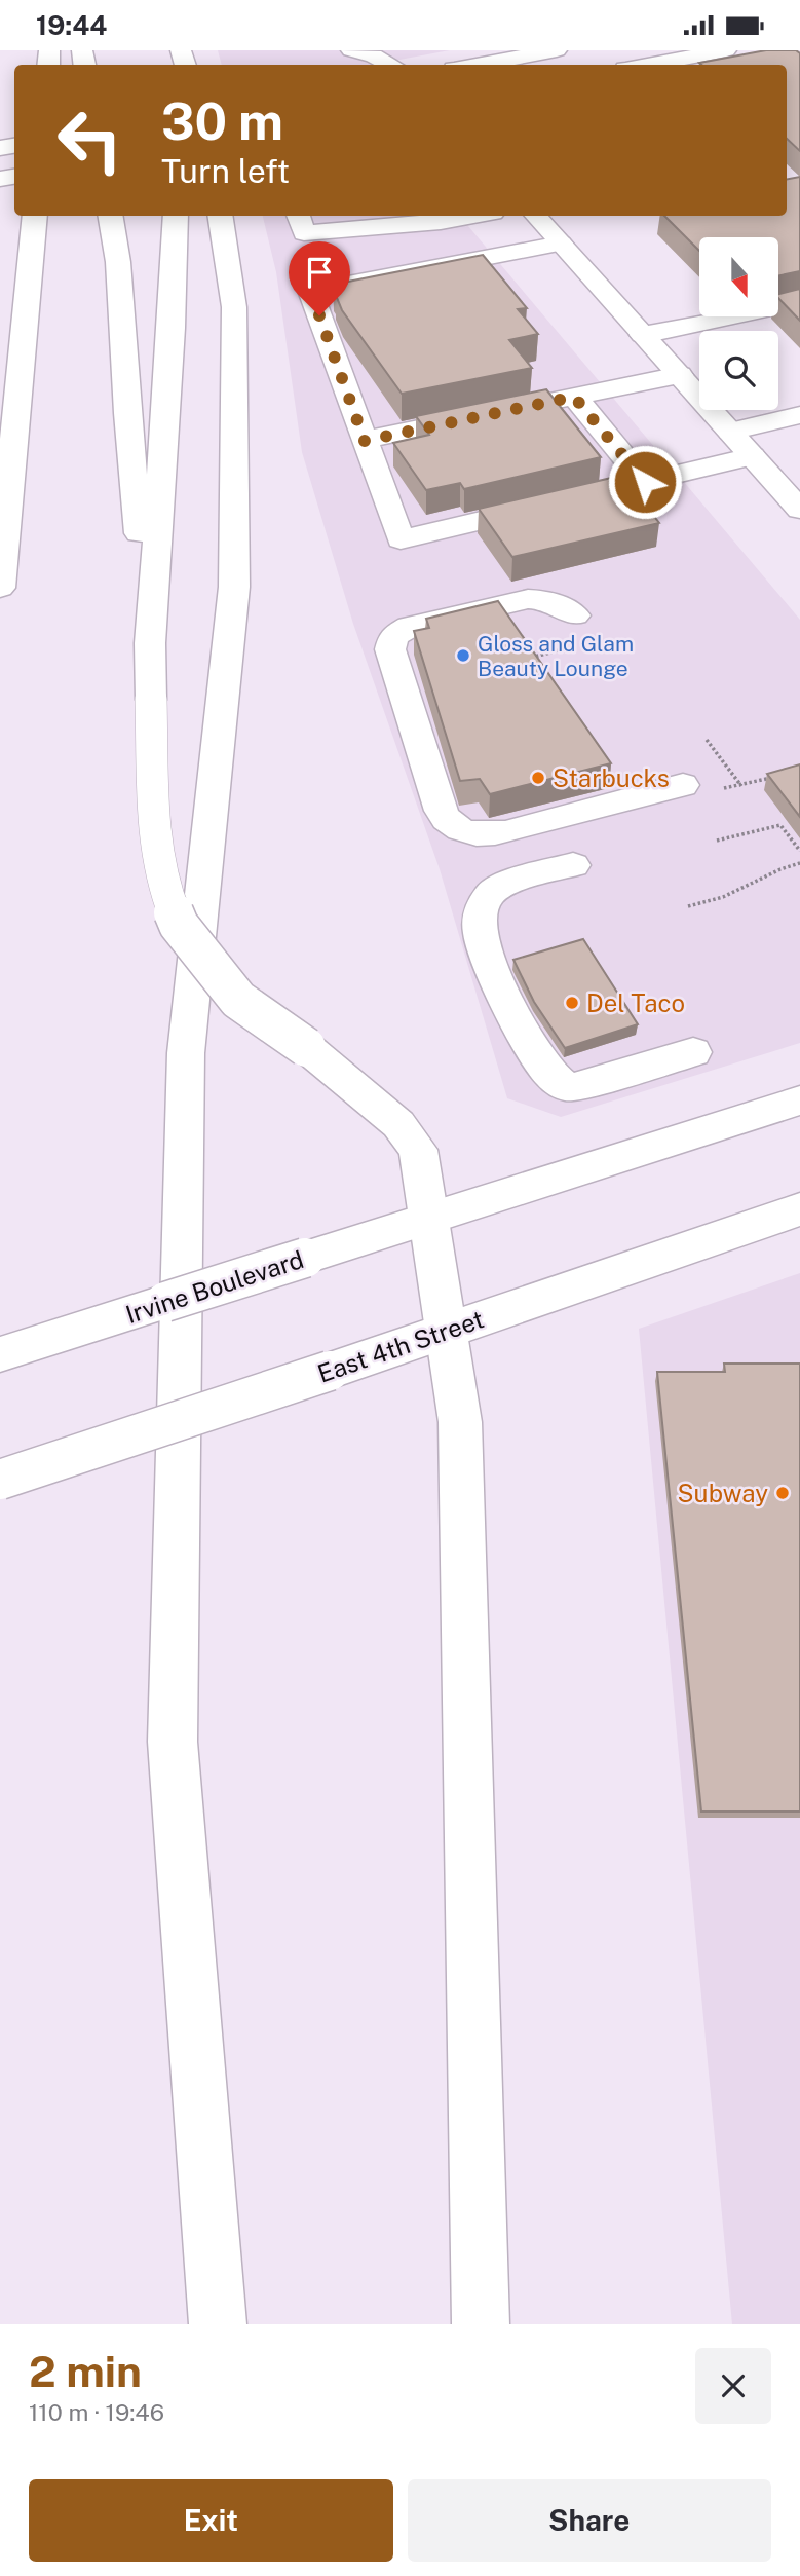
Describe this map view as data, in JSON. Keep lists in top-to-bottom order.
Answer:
{
  "streets": {
    "main road": ["Irvine Boulevard", "East 4th Street"]
  },
  "places": [
    "Gloss and Glam Beauty Lounge",
    "Starbucks",
    "Del Taco",
    "Subway"
  ],
  "north": "bottom",
  "page": {
    "status": "19:44",
    "turn": ["30 m", "Turn left"],
    "heading": ["2 min", "110 m · 19:46"],
    "buttons": ["Exit", "Share"]
  }
}
